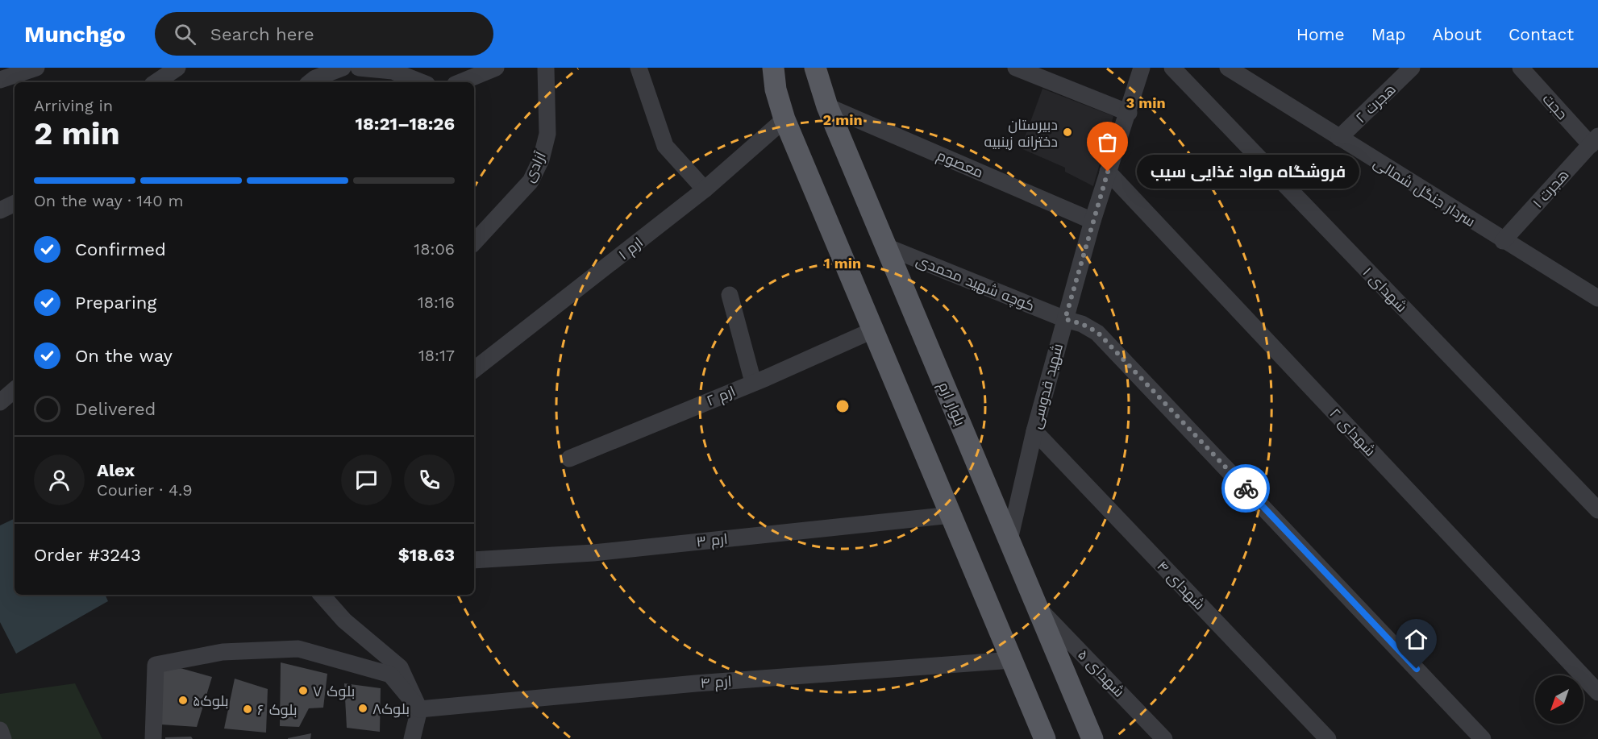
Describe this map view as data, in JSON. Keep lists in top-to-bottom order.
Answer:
{
  "streets": {
    "main road": ["بلوار ارم"],
    "street": [
      "هجرت ۲",
      "حجت",
      "معصوم",
      "آزادی",
      "هجرت ۱",
      "سردار جنگل شمالی",
      "ارم ۱",
      "کوچه شهید محمدی",
      "شهدای ۱",
      "شهید قدوسی",
      "ارم ۲",
      "شهدای ۲",
      "ارم ۳",
      "شهدای ۴",
      "شهدای ۵",
      "ارم ۴"
    ]
  },
  "crossings": [
    ["هجرت ۲", "سردار جنگل شمالی"],
    ["حجت", "هجرت ۱"],
    ["معصوم", "شهید قدوسی"],
    ["معصوم", "بلوار ارم"],
    ["هجرت ۱", "سردار جنگل شمالی"],
    ["کوچه شهید محمدی", "شهید قدوسی"],
    ["کوچه شهید محمدی", "بلوار ارم"],
    ["شهید قدوسی", "بلوار ارم"],
    ["شهید قدوسی", "شهدای ۲"],
    ["شهید قدوسی", "شهدای ۴"],
    ["بلوار ارم", "شهدای ۵"]
  ],
  "places": [
    "دبیرستان دخترانه زینبیه",
    "فروشگاه مواد غذایی سیب",
    "بلوک ۷",
    "بلوک۵",
    "بلوک۸",
    "بلوک ۶"
  ],
  "north": "bottom left",
  "page": {
    "header": "Munchgo",
    "search": "Search here",
    "nav": [
      "Home",
      "Map",
      "About",
      "Contact"
    ],
    "heading": ["2 min", "Arriving in", "18:21–18:26"],
    "panel": [
      "Alex",
      "Courier · 4.9",
      "Order #3243",
      "$18.63"
    ],
    "bubble": "فروشگاه مواد غذایی سیب",
    "bar": "On the way · 140 m",
    "list": [
      ["Confirmed", "18:06"],
      ["Preparing", "18:16"],
      ["On the way", "18:17"],
      "Delivered"
    ]
  },
  "rings": ["3 min", "2 min", "1 min"]
}
